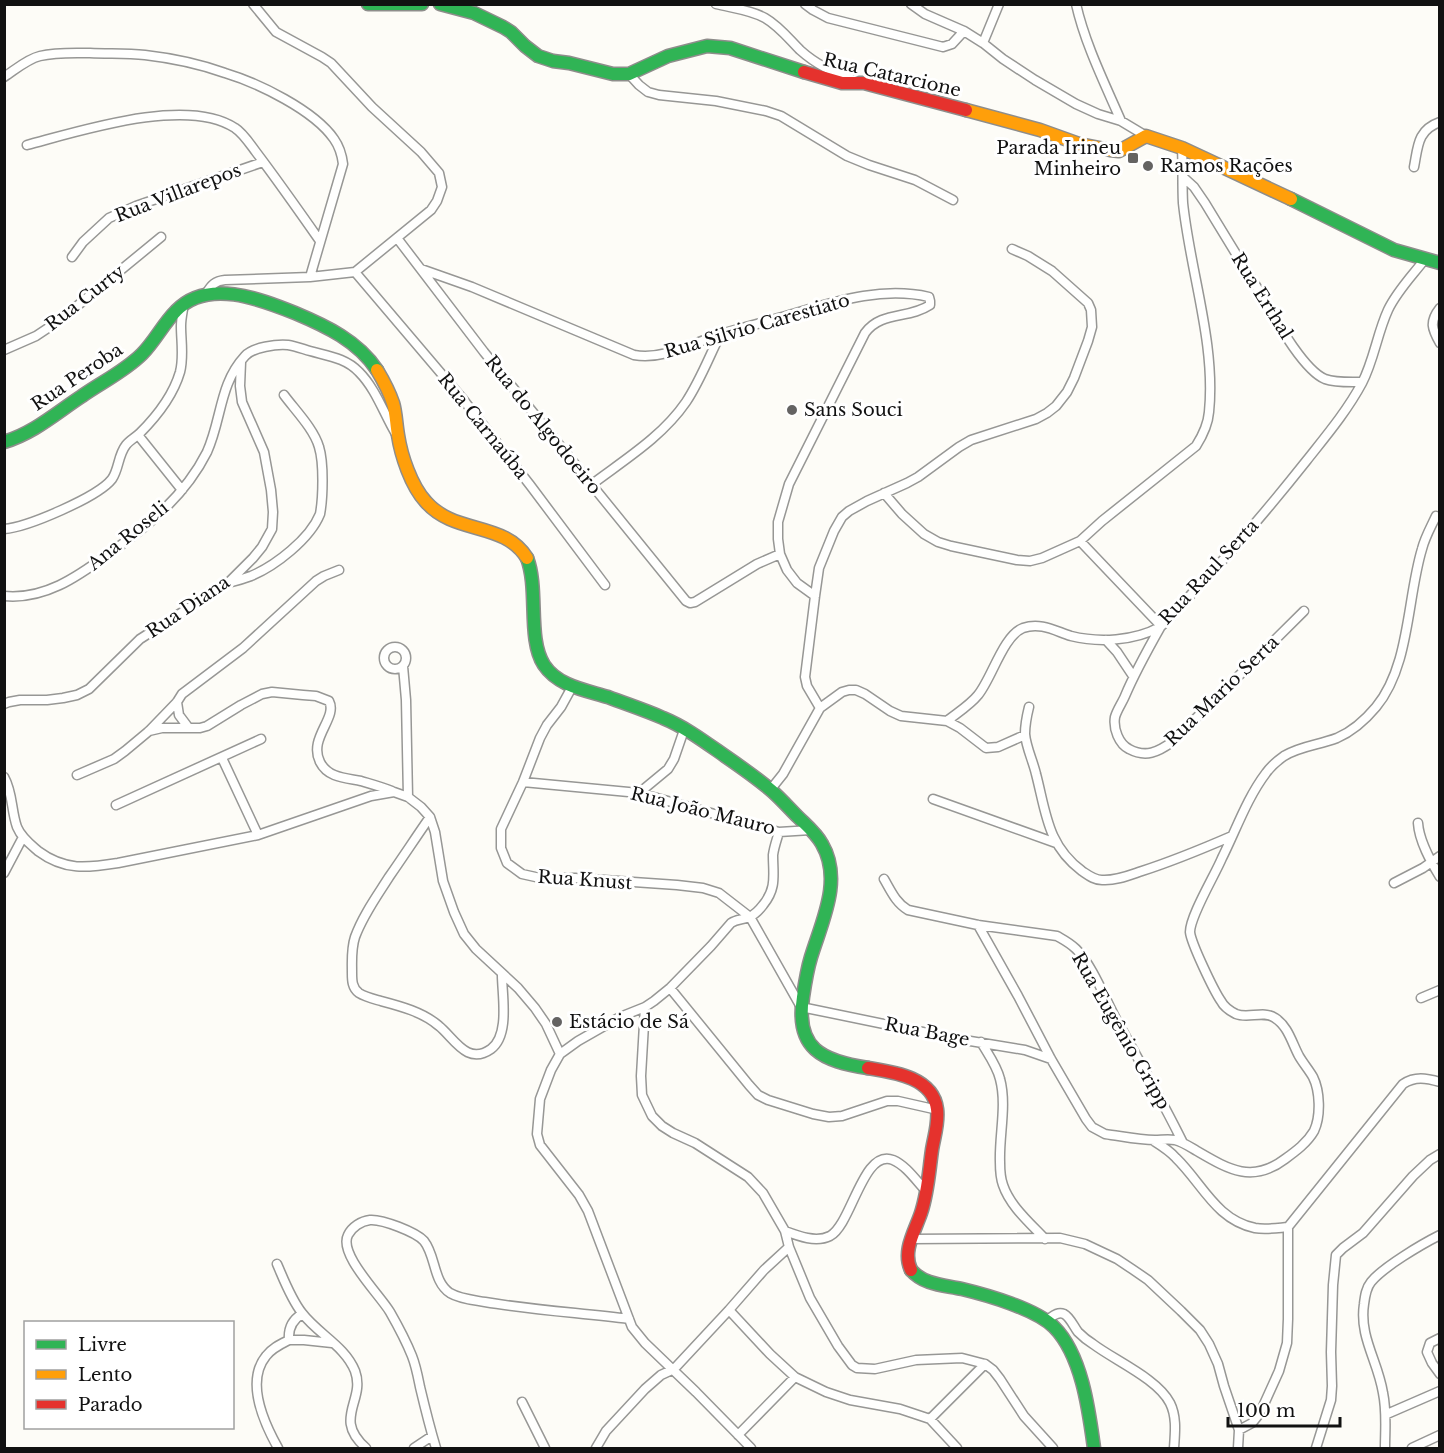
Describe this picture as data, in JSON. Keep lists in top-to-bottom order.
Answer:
{
  "streets": {
    "street": [
      "Rua Catarcione",
      "Rua Villarepos",
      "Rua Erthal",
      "Rua Curty",
      "Rua Silvio Carestiato",
      "Rua Peroba",
      "Rua do Algodoeiro",
      "Rua Carnaúba",
      "Ana Roseli",
      "Rua Raul Serta",
      "Rua Diana",
      "Rua Mario Serta",
      "Rua João Mauro",
      "Rua Knust",
      "Rua Eugênio Gripp",
      "Rua Bage"
    ]
  },
  "crossings": [
    ["Rua Erthal", "Rua Raul Serta"],
    ["Rua Silvio Carestiato", "Rua do Algodoeiro"],
    ["Rua Peroba", "Rua Knust"],
    ["Ana Roseli", "Rua Diana"],
    ["Rua Raul Serta", "Rua Mario Serta"],
    ["Rua João Mauro", "Rua Knust"],
    ["Rua Knust", "Rua Bage"]
  ],
  "places": {
    "transit": ["Parada Irineu Minheiro"],
    "other": ["Ramos Rações", "Sans Souci", "Estácio de Sá"]
  },
  "legend": ["Livre", "Lento", "Parado"],
  "scale_bar": "100 m"
}
